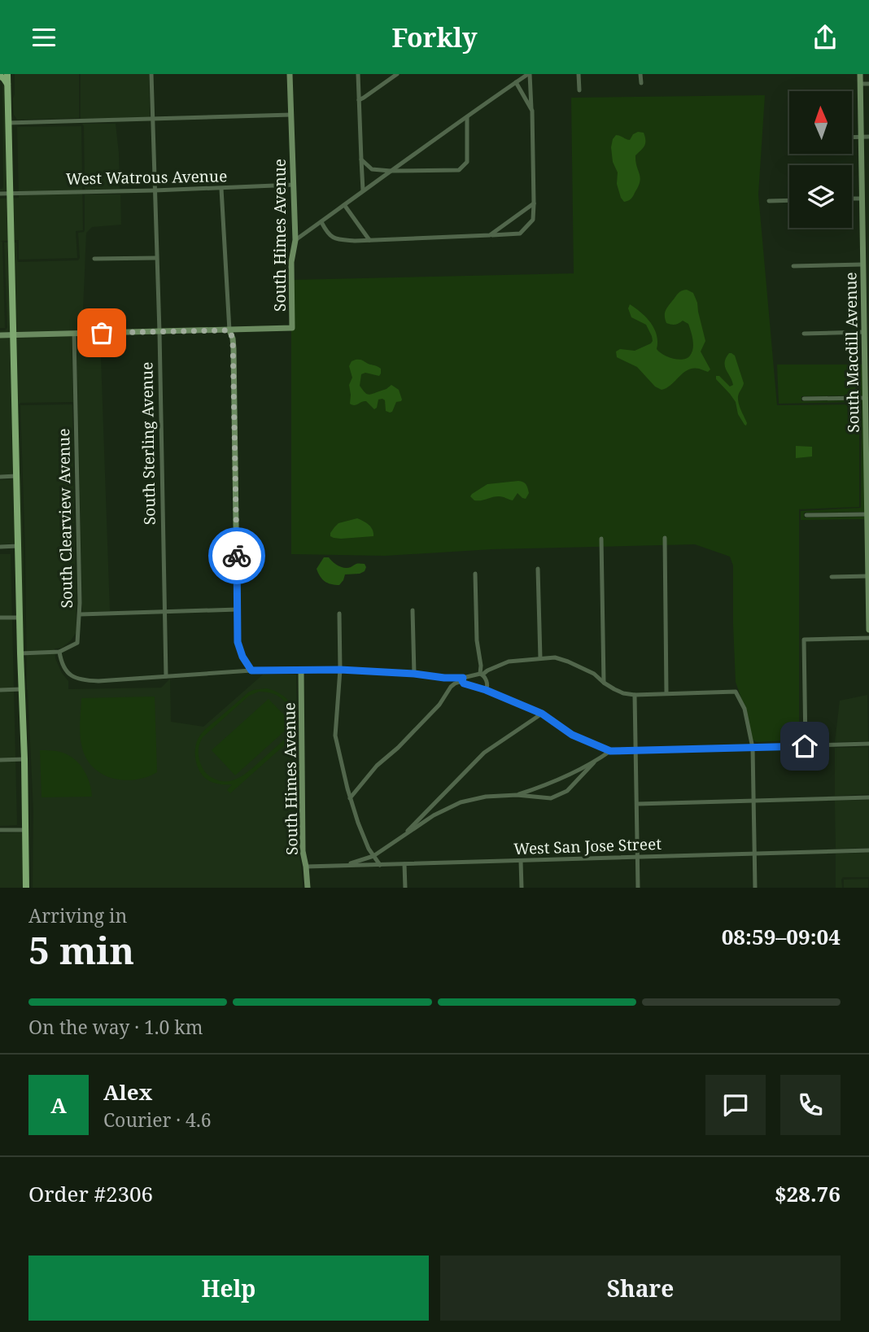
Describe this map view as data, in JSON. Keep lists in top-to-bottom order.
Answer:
{
  "streets": {
    "street": [
      "West Watrous Avenue",
      "South Himes Avenue",
      "South Macdill Avenue",
      "South Sterling Avenue",
      "South Clearview Avenue",
      "West San Jose Street"
    ]
  },
  "crossings": [
    ["West Watrous Avenue", "South Himes Avenue"],
    ["West Watrous Avenue", "South Sterling Avenue"],
    ["South Himes Avenue", "West San Jose Street"]
  ],
  "north": "top",
  "page": {
    "header": "Forkly",
    "heading": ["5 min", "Arriving in", "08:59–09:04"],
    "panel": [
      "Alex",
      "Courier · 4.6",
      "Order #2306",
      "$28.76"
    ],
    "bar": "On the way · 1.0 km",
    "round": "A",
    "buttons": ["Help", "Share"]
  }
}
